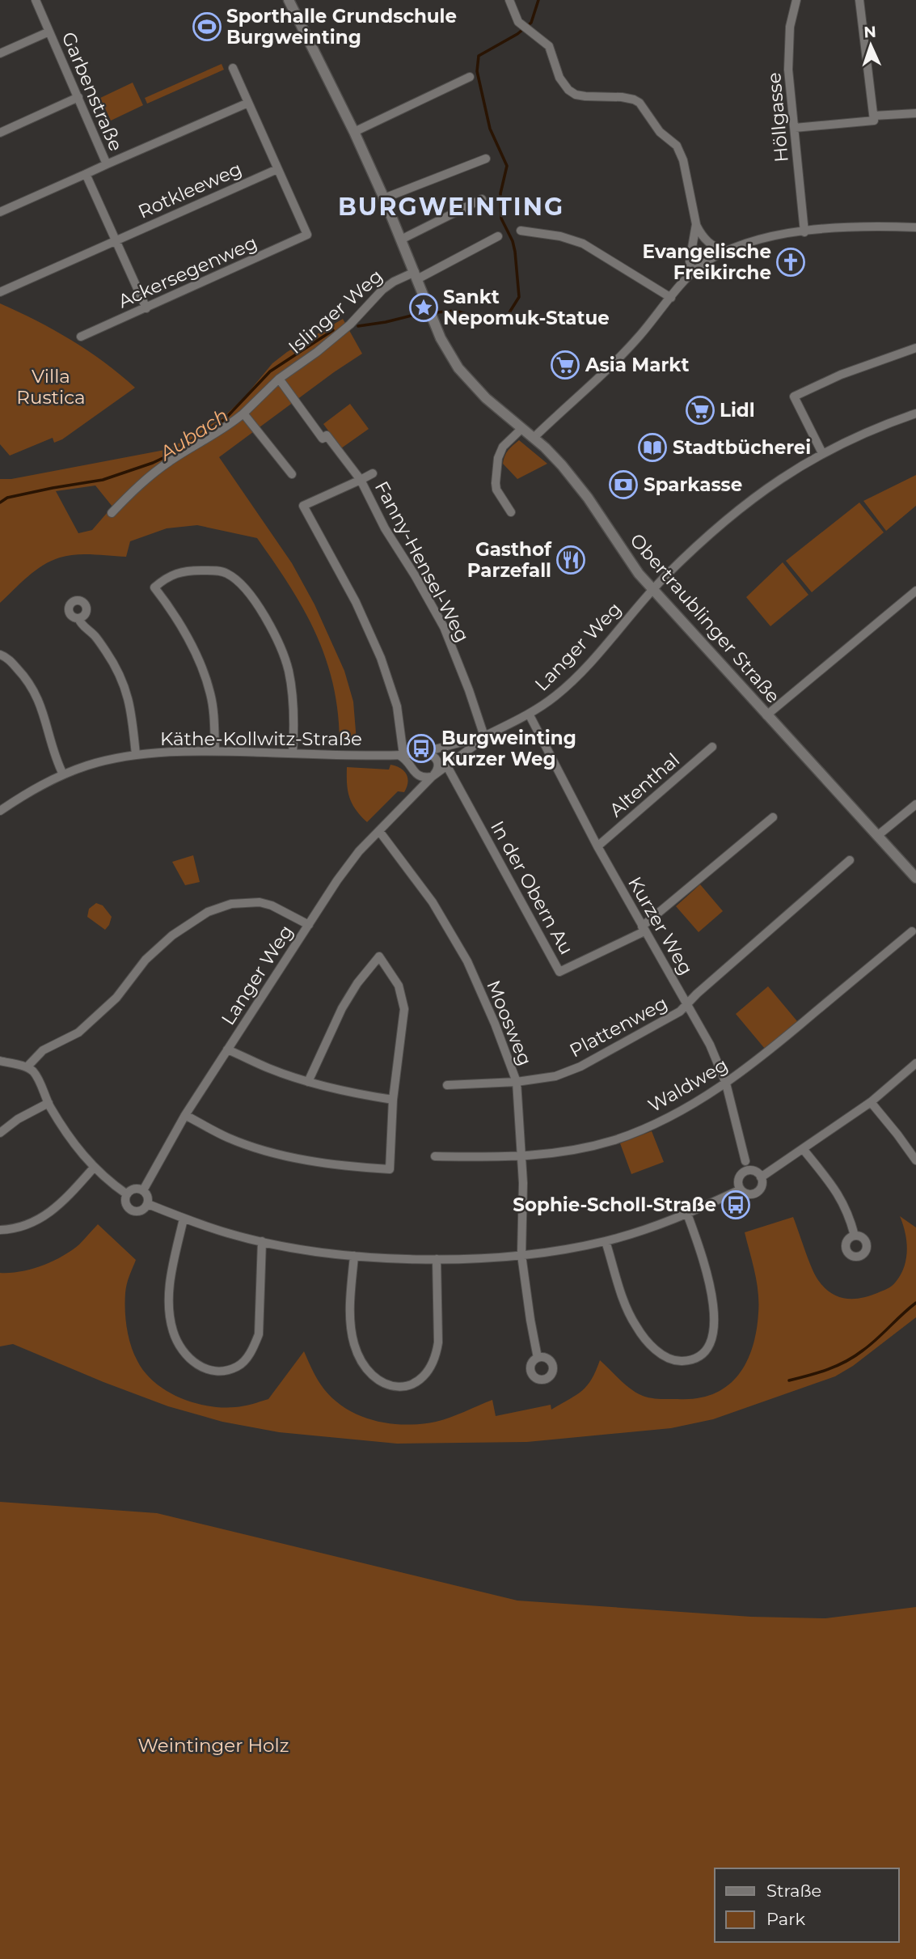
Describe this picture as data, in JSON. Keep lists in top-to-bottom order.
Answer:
{
  "streets": {
    "street": [
      "Garbenstraße",
      "Höllgasse",
      "Rotkleeweg",
      "Ackersegenweg",
      "Islinger Weg",
      "Fanny-Hensel-Weg",
      "Obertraublinger Straße",
      "Langer Weg",
      "Käthe-Kollwitz-Straße",
      "Altenthal",
      "In der Obern Au",
      "Kurzer Weg",
      "Moosweg",
      "Plattenweg",
      "Waldweg"
    ]
  },
  "crossings": [
    ["Rotkleeweg", "Ackersegenweg"],
    ["Islinger Weg", "Obertraublinger Straße"],
    ["Fanny-Hensel-Weg", "Langer Weg"],
    ["Fanny-Hensel-Weg", "Käthe-Kollwitz-Straße"],
    ["Obertraublinger Straße", "Langer Weg"],
    ["Langer Weg", "Käthe-Kollwitz-Straße"],
    ["Langer Weg", "In der Obern Au"],
    ["Langer Weg", "Kurzer Weg"],
    ["Langer Weg", "Moosweg"],
    ["Altenthal", "Kurzer Weg"],
    ["In der Obern Au", "Kurzer Weg"],
    ["Kurzer Weg", "Plattenweg"],
    ["Kurzer Weg", "Waldweg"],
    ["Moosweg", "Plattenweg"],
    ["Moosweg", "Waldweg"]
  ],
  "districts": ["BURGWEINTING"],
  "water": ["Aubach"],
  "parks": ["Villa Rustica", "Weintinger Holz"],
  "places": {
    "sports": ["Sporthalle Grundschule Burgweinting"],
    "church": ["Evangelische Freikirche"],
    "place": ["Sankt Nepomuk-Statue"],
    "supermarket": ["Asia Markt", "Lidl"],
    "library": ["Stadtbücherei"],
    "bank": ["Sparkasse"],
    "restaurant": ["Gasthof Parzefall"],
    "bus stop": ["Burgweinting Kurzer Weg", "Sophie-Scholl-Straße"]
  },
  "legend": ["Straße", "Park"],
  "north": "top"
}
